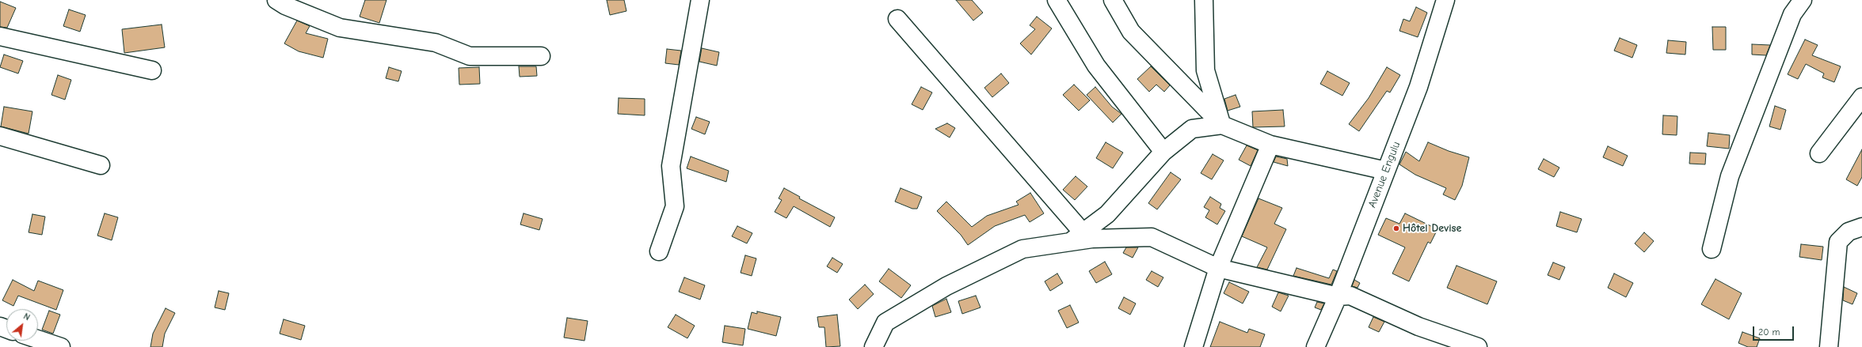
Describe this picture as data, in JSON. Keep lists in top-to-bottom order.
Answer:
{
  "streets": {
    "street": ["Avenue Engulu"]
  },
  "places": ["Hôtel Devise"],
  "scale_bar": "20 m",
  "north": "top right"
}
